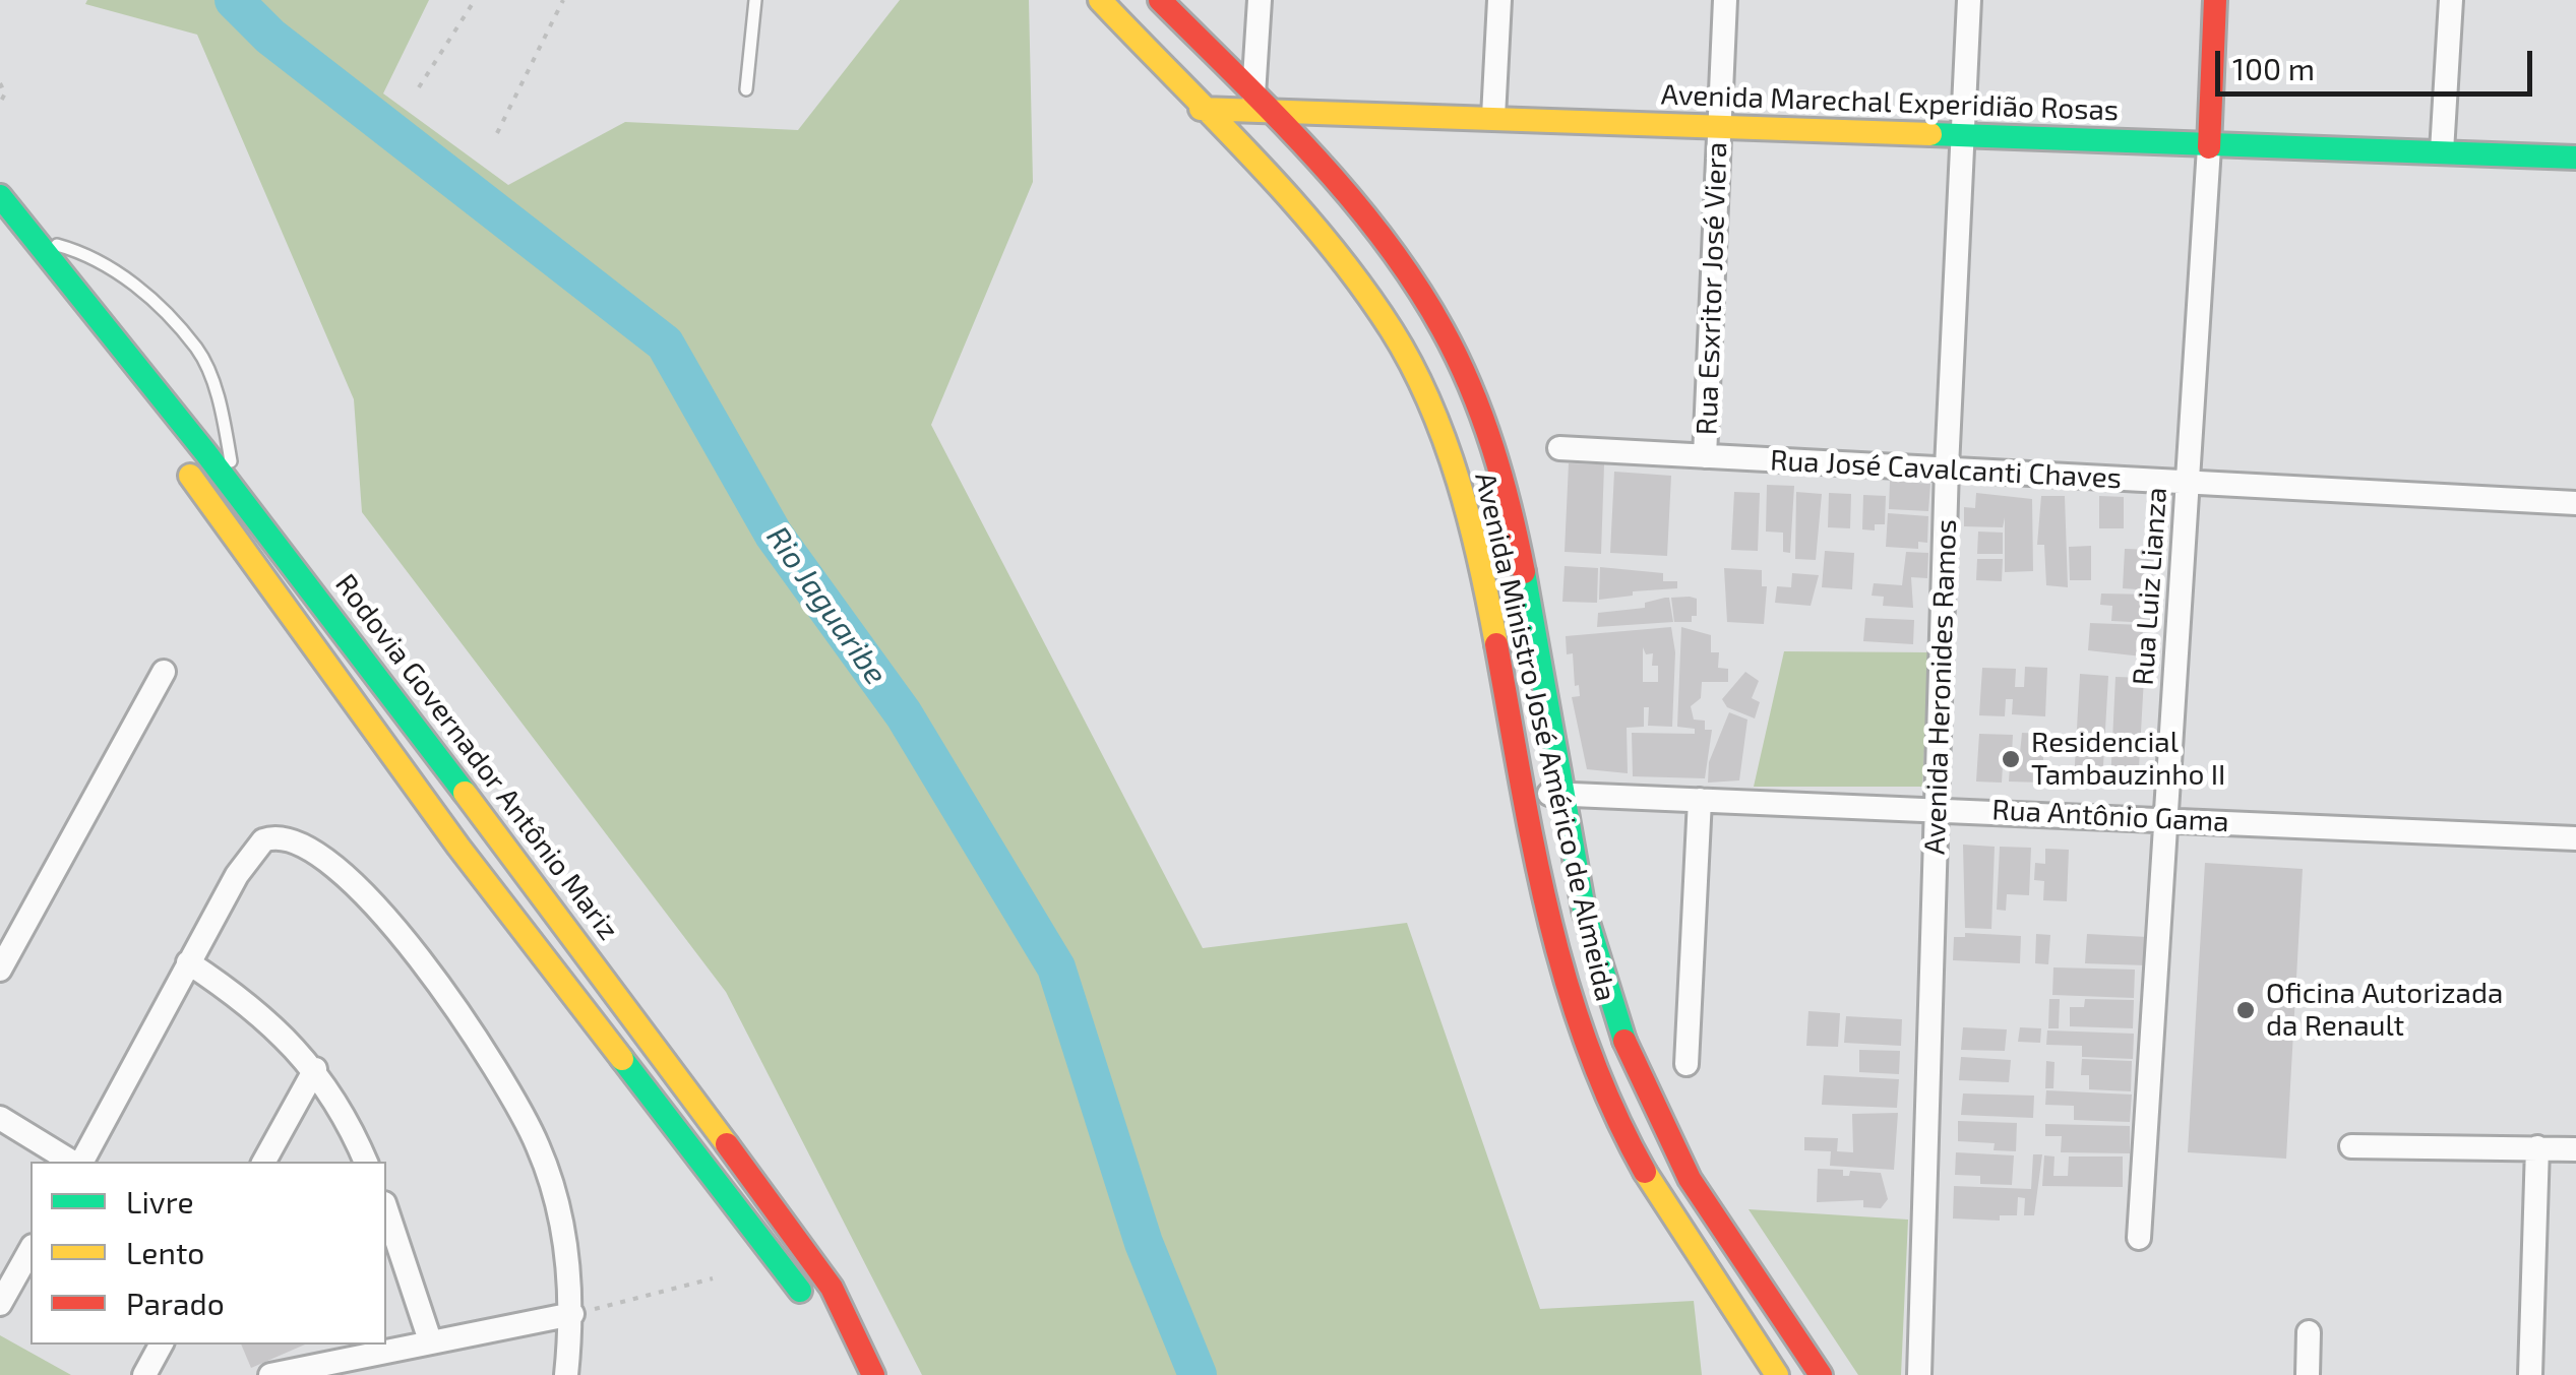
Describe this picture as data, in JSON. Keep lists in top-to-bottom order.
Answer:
{
  "streets": {
    "main road": [
      "Avenida Marechal Experidião Rosas",
      "Rua Luiz Lianza",
      "Avenida Ministro José Américo de Almeida",
      "Rodovia Governador Antônio Mariz"
    ],
    "street": [
      "Rua Esxritor José Viera",
      "Rua José Cavalcanti Chaves",
      "Avenida Heronides Ramos",
      "Rua Antônio Gama"
    ]
  },
  "crossings": [
    ["Avenida Marechal Experidião Rosas", "Rua Esxritor José Viera"],
    ["Avenida Marechal Experidião Rosas", "Rua Luiz Lianza"],
    ["Avenida Marechal Experidião Rosas", "Avenida Heronides Ramos"],
    ["Avenida Marechal Experidião Rosas", "Avenida Ministro José Américo de Almeida"],
    ["Rua Esxritor José Viera", "Rua José Cavalcanti Chaves"],
    ["Rua José Cavalcanti Chaves", "Rua Luiz Lianza"],
    ["Rua José Cavalcanti Chaves", "Avenida Heronides Ramos"],
    ["Rua Luiz Lianza", "Rua Antônio Gama"],
    ["Avenida Heronides Ramos", "Rua Antônio Gama"],
    ["Avenida Ministro José Américo de Almeida", "Rua Antônio Gama"]
  ],
  "water": ["Rio Jaguaribe"],
  "places": ["Residencial Tambauzinho II", "Oficina Autorizada da Renault"],
  "legend": ["Livre", "Lento", "Parado"],
  "scale_bar": "100 m"
}
